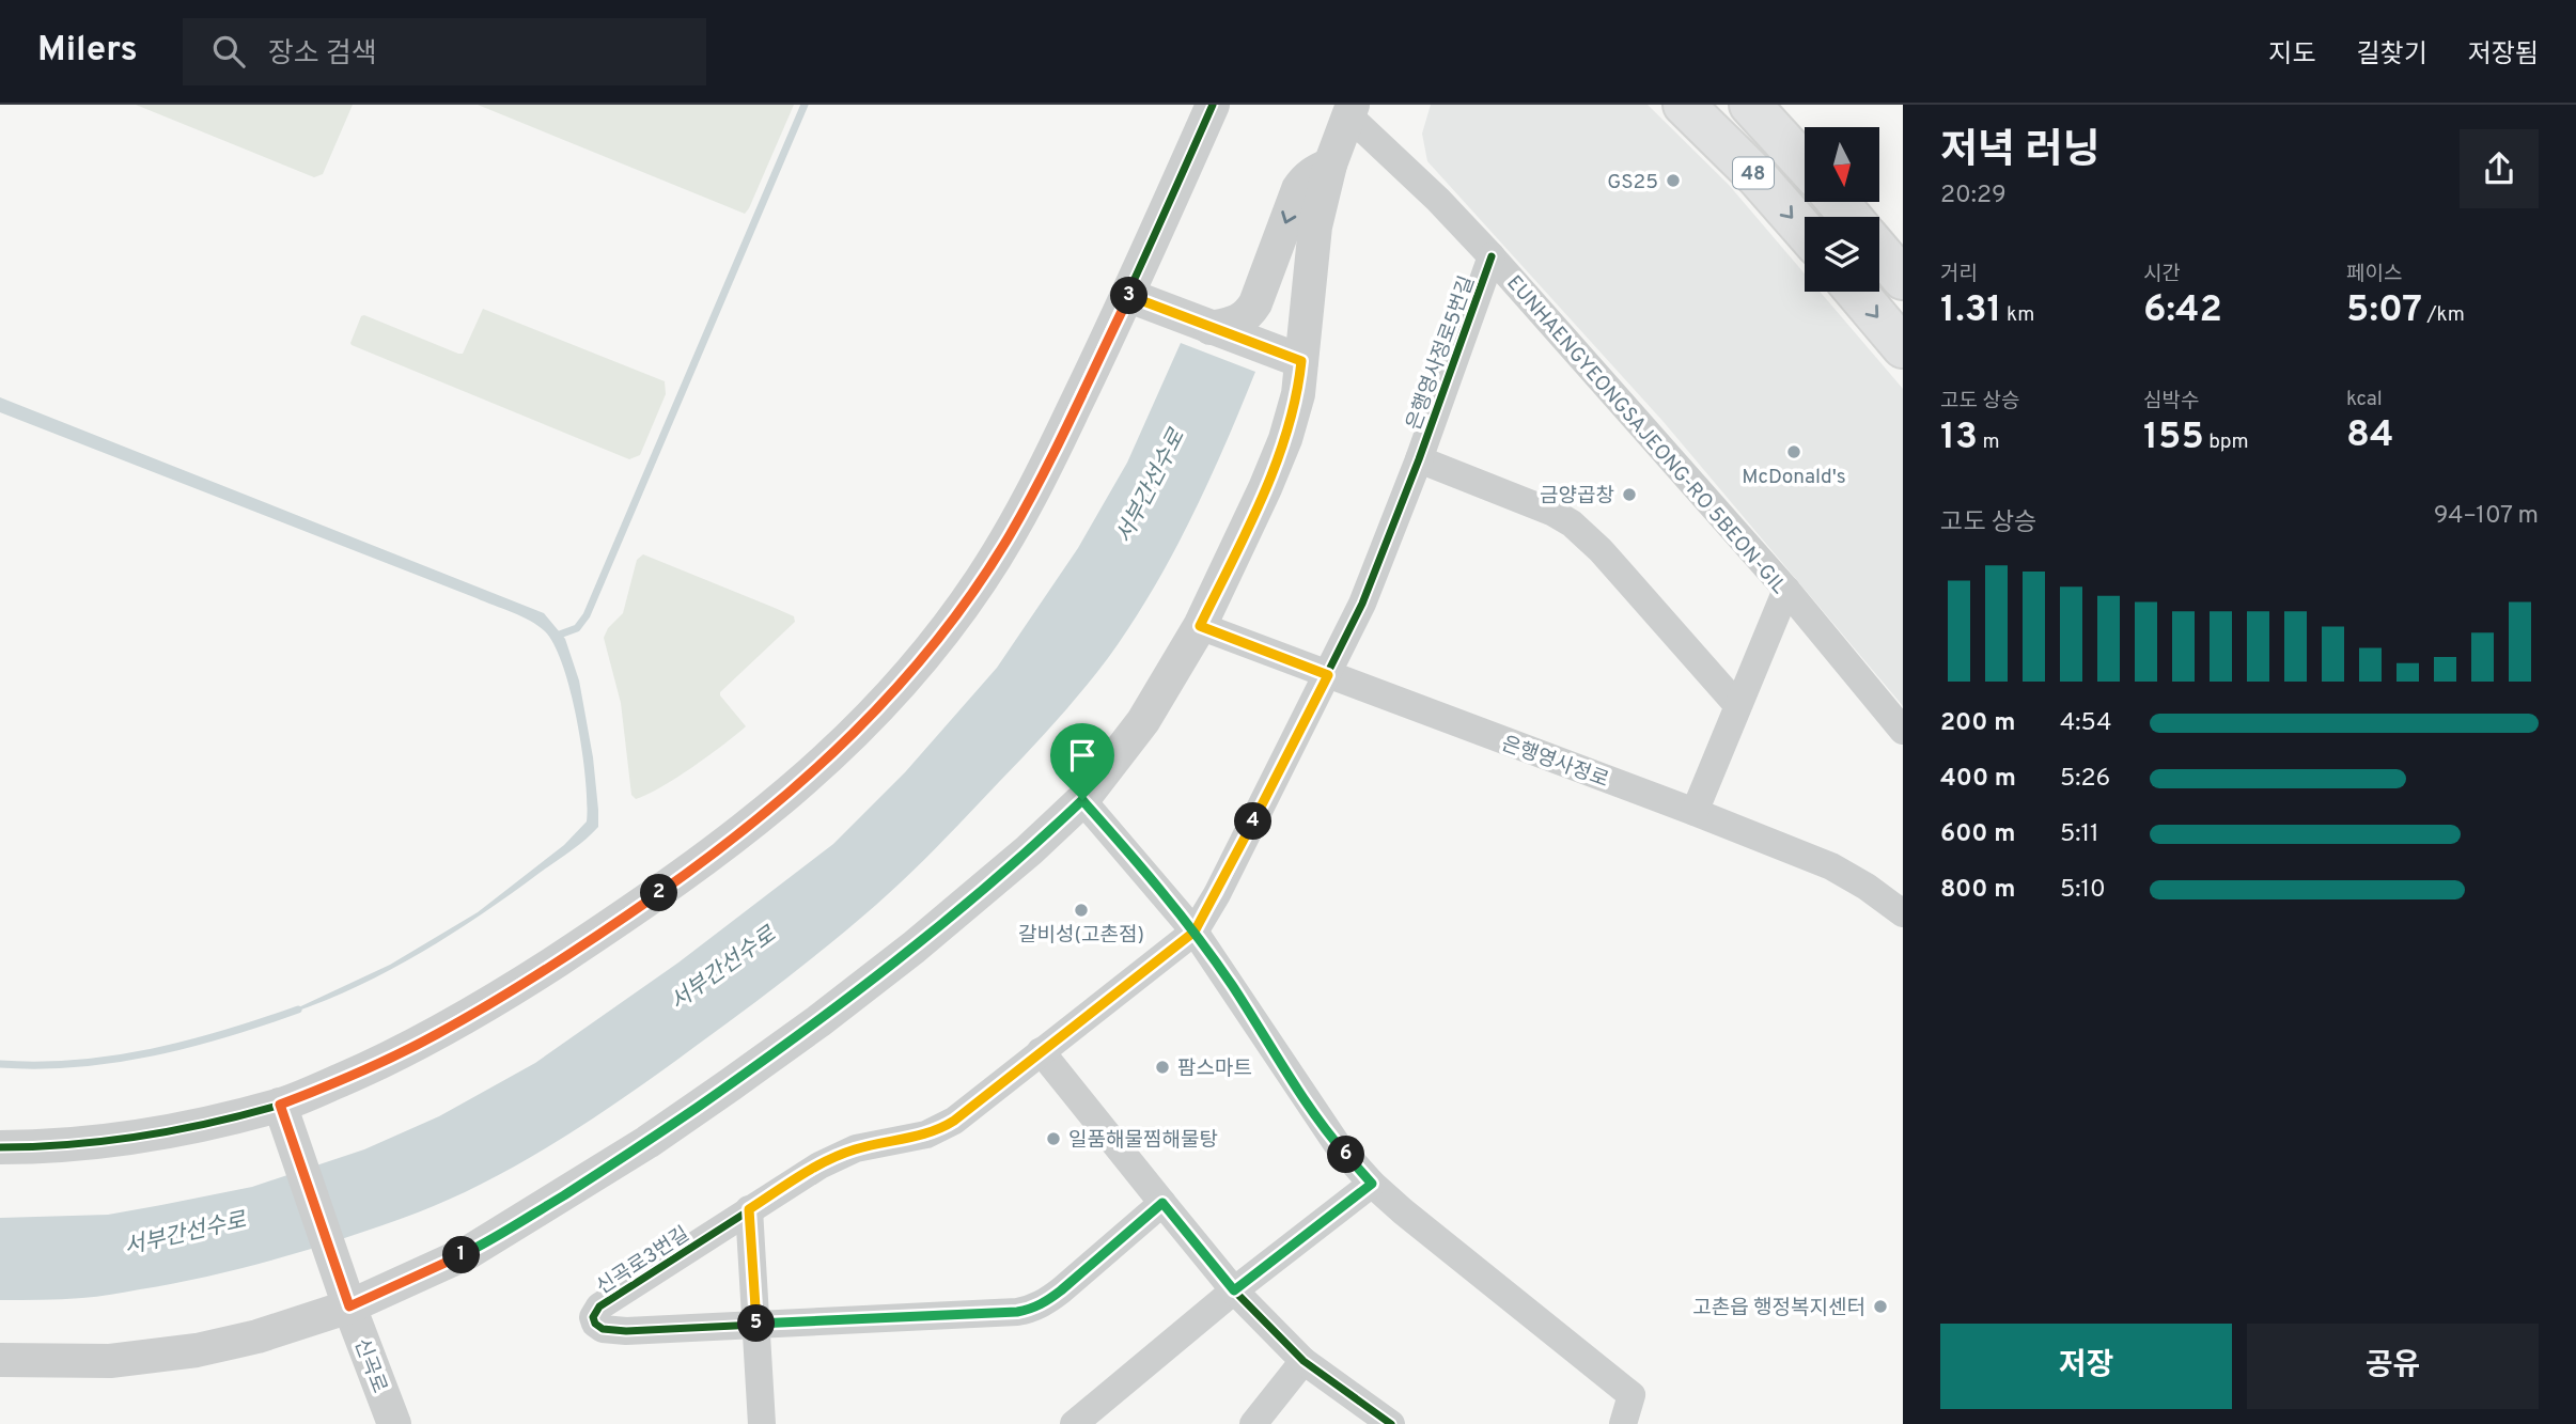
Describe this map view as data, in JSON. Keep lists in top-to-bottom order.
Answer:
{
  "streets": {
    "main road": ["48"],
    "street": [
      "은행영사정로5번길",
      "EUNHAENGYEONGSAJEONG-RO 5BEON-GIL",
      "은행영사정로",
      "신곡로3번길",
      "신곡로"
    ]
  },
  "crossings": [
    ["은행영사정로5번길", "EUNHAENGYEONGSAJEONG-RO 5BEON-GIL"]
  ],
  "water": ["서부간선수로"],
  "places": [
    "GS25",
    "McDonald's",
    "금양곱창",
    "갈비성(고촌점)",
    "팜스마트",
    "일품해물찜해물탕",
    "고촌읍 행정복지센터"
  ],
  "north": "bottom",
  "page": {
    "header": "Milers",
    "search": "장소 검색",
    "nav": ["지도", "길찾기", "저장됨"],
    "heading": ["저녁 러닝", "20:29"],
    "stats": [
      ["거리", "1.31 km"],
      ["시간", "6:42"],
      ["페이스", "5:07 /km"],
      ["고도 상승", "13 m"],
      ["심박수", "155 bpm"],
      ["kcal", "84"]
    ],
    "pins": [
      "3",
      "4",
      "2",
      "6",
      "1",
      "5"
    ],
    "chart": ["고도 상승", "94–107 m"],
    "list": [
      {
        "name": "200 m",
        "note": "4:54"
      },
      {
        "name": "400 m",
        "note": "5:26"
      },
      {
        "name": "600 m",
        "note": "5:11"
      },
      {
        "name": "800 m",
        "note": "5:10"
      }
    ],
    "buttons": ["저장", "공유"]
  }
}
